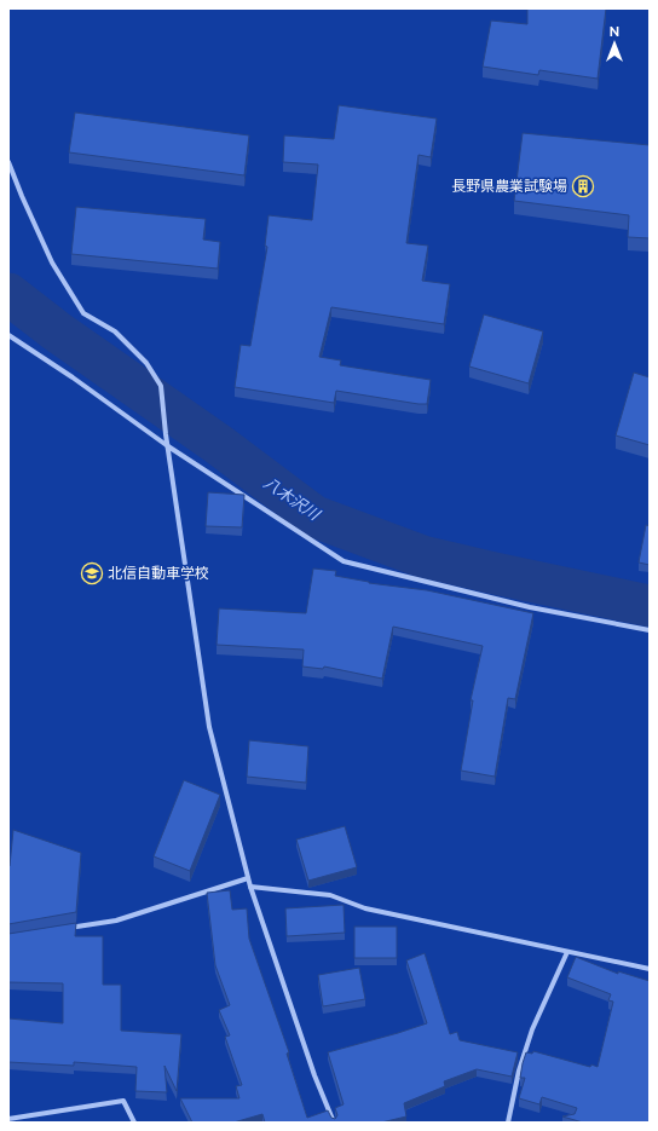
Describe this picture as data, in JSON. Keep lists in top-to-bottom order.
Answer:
{
  "water": ["八木沢川"],
  "places": {
    "building": ["長野県農業試験場"],
    "school or university": ["北信自動車学校"]
  },
  "north": "top"
}
